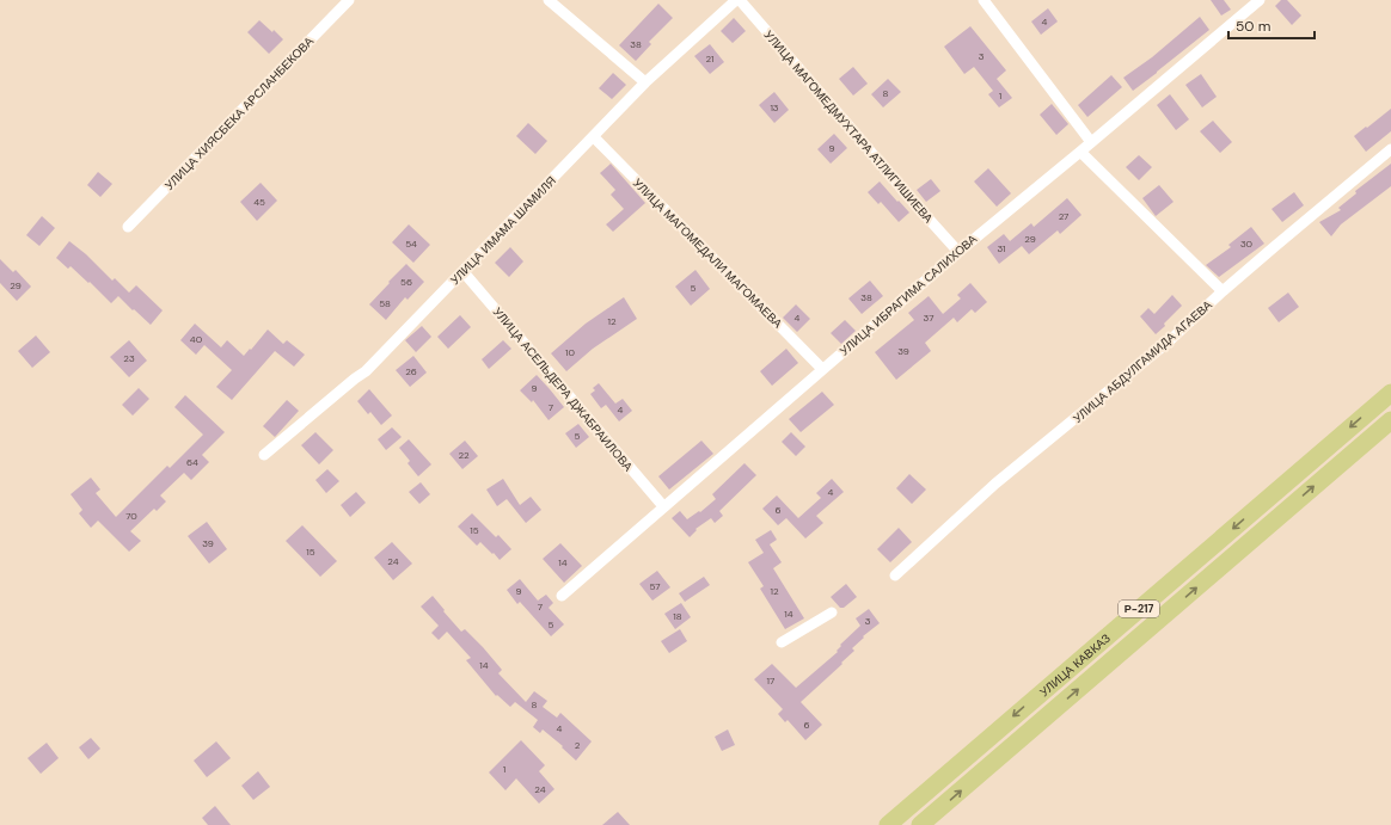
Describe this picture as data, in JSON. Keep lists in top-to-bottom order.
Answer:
{
  "streets": {
    "highway": ["Р-217", "УЛИЦА КАВКАЗ"],
    "street": [
      "УЛИЦА ХИЯСБЕКА АРСЛАНБЕКОВА",
      "УЛИЦА МАГОМЕДМУХТАРА АТЛИГИШИЕВА",
      "УЛИЦА ИМАМА ШАМИЛЯ",
      "УЛИЦА МАГОМЕДАЛИ МАГОМАЕВА",
      "УЛИЦА ИБРАГИМА САЛИХОВА",
      "УЛИЦА АБДУЛГАМИДА АГАЕВА",
      "УЛИЦА АСЕЛЬДЕРА ДЖАБРАИЛОВА"
    ]
  },
  "crossings": [
    ["УЛИЦА МАГОМЕДМУХТАРА АТЛИГИШИЕВА", "УЛИЦА ИМАМА ШАМИЛЯ"],
    ["УЛИЦА МАГОМЕДМУХТАРА АТЛИГИШИЕВА", "УЛИЦА ИБРАГИМА САЛИХОВА"],
    ["УЛИЦА ИМАМА ШАМИЛЯ", "УЛИЦА МАГОМЕДАЛИ МАГОМАЕВА"],
    ["УЛИЦА ИМАМА ШАМИЛЯ", "УЛИЦА АСЕЛЬДЕРА ДЖАБРАИЛОВА"],
    ["УЛИЦА МАГОМЕДАЛИ МАГОМАЕВА", "УЛИЦА ИБРАГИМА САЛИХОВА"],
    ["УЛИЦА ИБРАГИМА САЛИХОВА", "УЛИЦА АСЕЛЬДЕРА ДЖАБРАИЛОВА"]
  ],
  "house_numbers": [
    "4",
    "38",
    "3",
    "21",
    "8",
    "1",
    "13",
    "9",
    "45",
    "27",
    "29",
    "54",
    "30",
    "31",
    "56",
    "29",
    "5",
    "38",
    "58",
    "4",
    "37",
    "12",
    "40",
    "39",
    "10",
    "23",
    "26",
    "9",
    "7",
    "4",
    "5",
    "22",
    "64",
    "4",
    "6",
    "70",
    "15",
    "39",
    "15",
    "24",
    "14",
    "57",
    "9",
    "12",
    "7",
    "14",
    "18",
    "3",
    "5",
    "14",
    "17",
    "8",
    "6",
    "4",
    "2",
    "1",
    "24"
  ],
  "scale_bar": "50 m"
}
